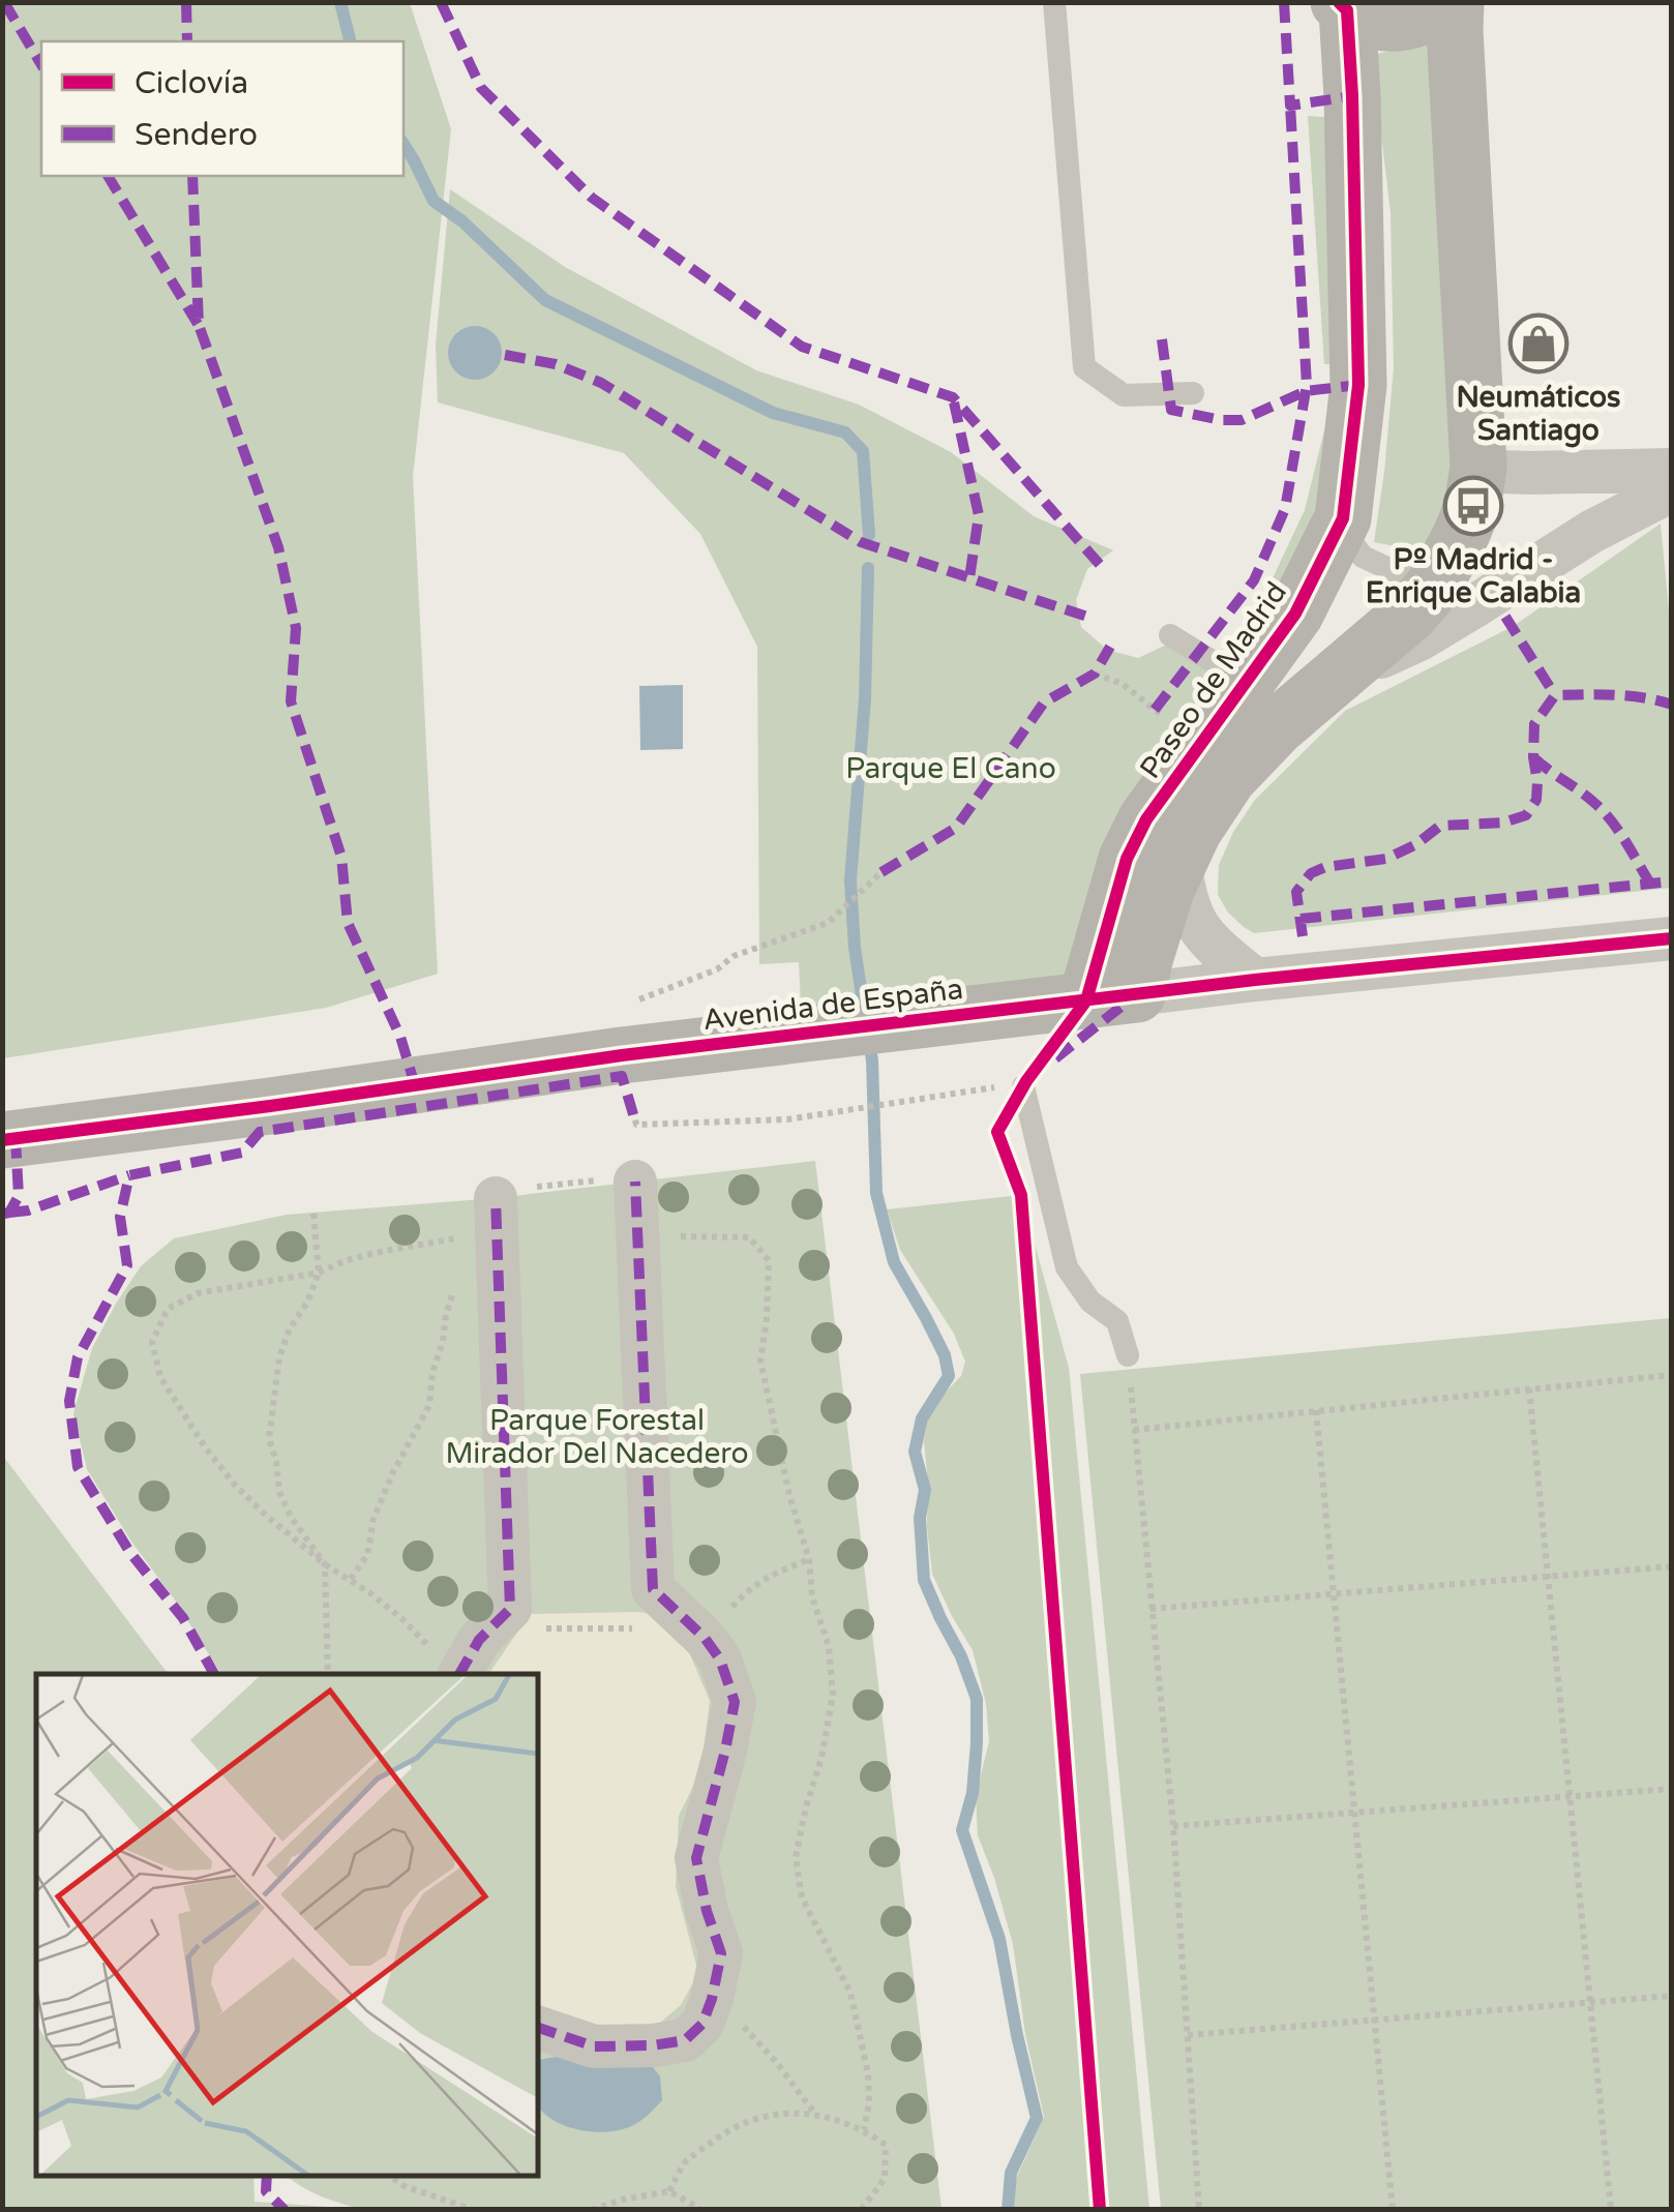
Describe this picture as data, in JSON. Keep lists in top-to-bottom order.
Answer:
{
  "streets": {
    "street": ["Paseo de Madrid", "Avenida de España"]
  },
  "crossings": [
    ["Paseo de Madrid", "Avenida de España"]
  ],
  "parks": ["Parque El Cano", "Parque Forestal Mirador Del Nacedero"],
  "places": {
    "shop": ["Neumáticos Santiago"],
    "bus stop": ["Pº Madrid - Enrique Calabia"]
  },
  "legend": ["Ciclovía", "Sendero"]
}
